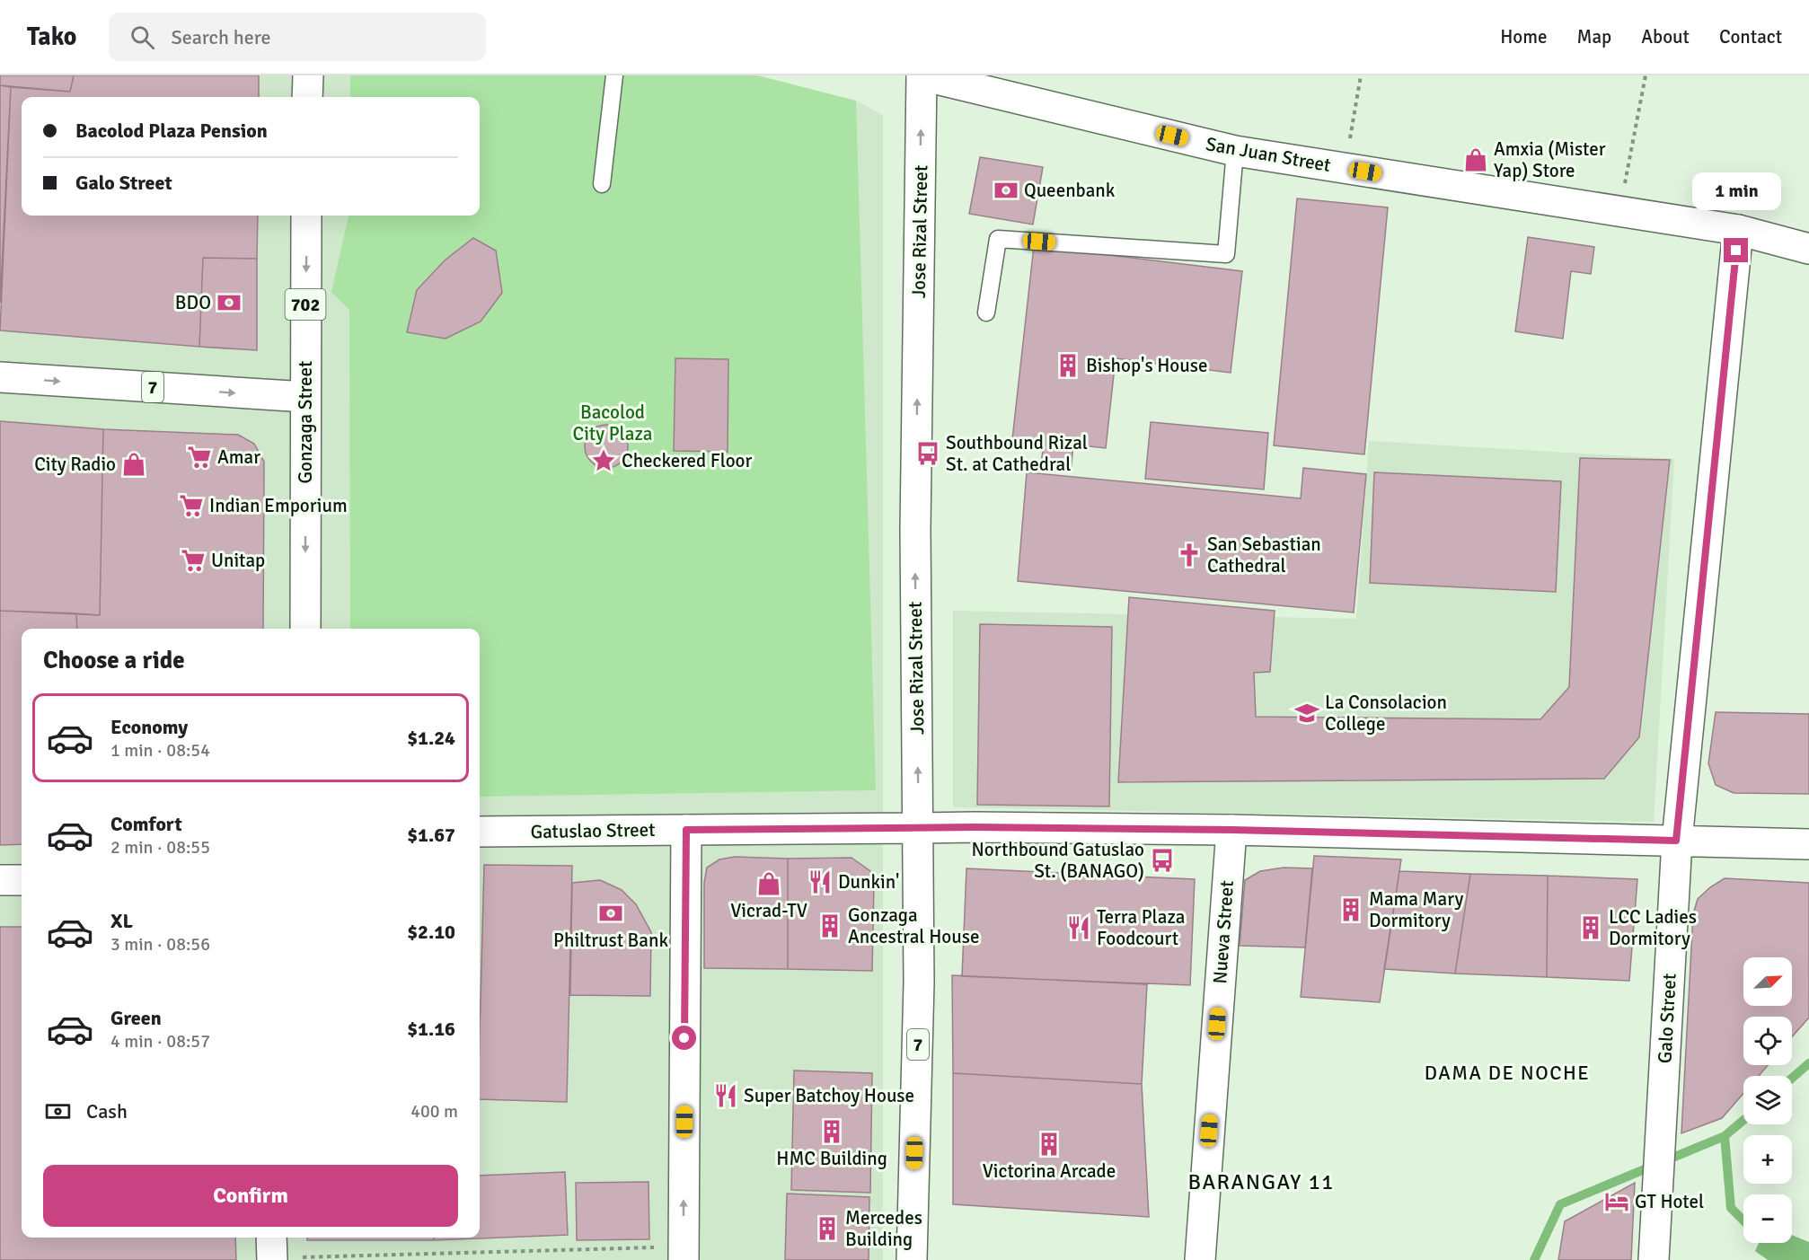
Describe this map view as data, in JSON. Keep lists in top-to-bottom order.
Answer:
{
  "streets": {
    "main road": [
      "San Juan Street",
      "Jose Rizal Street",
      "702",
      "7",
      "Gonzaga Street",
      "Gatuslao Street",
      "Nueva Street",
      "Galo Street"
    ]
  },
  "crossings": [
    ["San Juan Street", "Jose Rizal Street"],
    ["San Juan Street", "Galo Street"],
    ["Jose Rizal Street", "Gatuslao Street"],
    ["7", "Gonzaga Street"],
    ["Gatuslao Street", "Nueva Street"],
    ["Gatuslao Street", "Galo Street"]
  ],
  "one_way": ["Jose Rizal Street", "Gonzaga Street"],
  "districts": ["DAMA DE NOCHE", "BARANGAY 11"],
  "parks": ["Bacolod City Plaza"],
  "places": {
    "shop": ["Amxia (Mister Yap) Store", "City Radio", "Vicrad-TV"],
    "bank": ["Queenbank", "BDO", "Philtrust Bank"],
    "building": [
      "Bishop's House",
      "Mama Mary Dormitory",
      "Gonzaga Ancestral House",
      "LCC Ladies Dormitory",
      "HMC Building",
      "Victorina Arcade",
      "Mercedes Building"
    ],
    "bus stop": ["Southbound Rizal St. at Cathedral", "Northbound Gatuslao St. (BANAGO)"],
    "supermarket": ["Amar", "Indian Emporium", "Unitap"],
    "place": ["Checkered Floor"],
    "church": ["San Sebastian Cathedral"],
    "school or university": ["La Consolacion College"],
    "restaurant": ["Dunkin'", "Terra Plaza Foodcourt", "Super Batchoy House"],
    "hotel": ["GT Hotel"]
  },
  "north": "top right",
  "page": {
    "header": "Tako",
    "search": "Search here",
    "nav": [
      "Home",
      "Map",
      "About",
      "Contact"
    ],
    "banner": ["Bacolod Plaza Pension", "Galo Street"],
    "bubble": "1 min",
    "heading": "Choose a ride",
    "list": [
      {
        "name": "Economy",
        "note": "1 min · 08:54",
        "value": "$1.24"
      },
      {
        "name": "Comfort",
        "note": "2 min · 08:55",
        "value": "$1.67"
      },
      {
        "name": "XL",
        "note": "3 min · 08:56",
        "value": "$2.10"
      },
      {
        "name": "Green",
        "note": "4 min · 08:57",
        "value": "$1.16"
      }
    ],
    "map_buttons": ["+", "−"],
    "pay": ["Cash", "400 m"],
    "buttons": "Confirm"
  }
}
